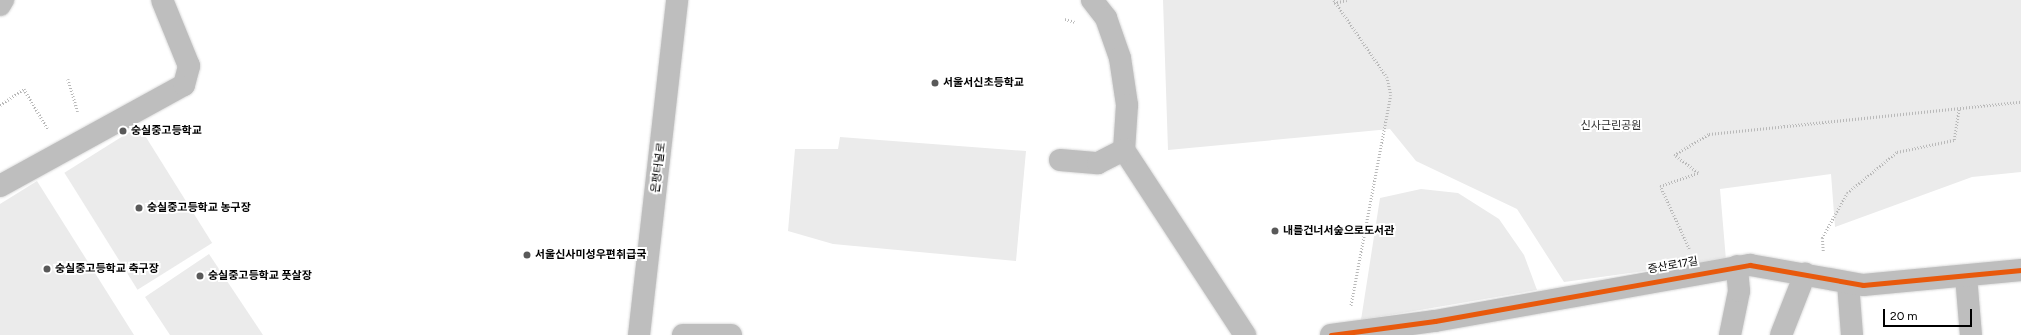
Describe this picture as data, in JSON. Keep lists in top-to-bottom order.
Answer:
{
  "streets": {
    "street": ["은평터널로", "증산로17길"]
  },
  "parks": ["신사근린공원"],
  "places": [
    "서울서신초등학교",
    "숭실중고등학교",
    "숭실중고등학교 농구장",
    "내를건너서숲으로도서관",
    "서울신사미성우편취급국",
    "숭실중고등학교 축구장",
    "숭실중고등학교 풋살장"
  ],
  "scale_bar": "20 m"
}
